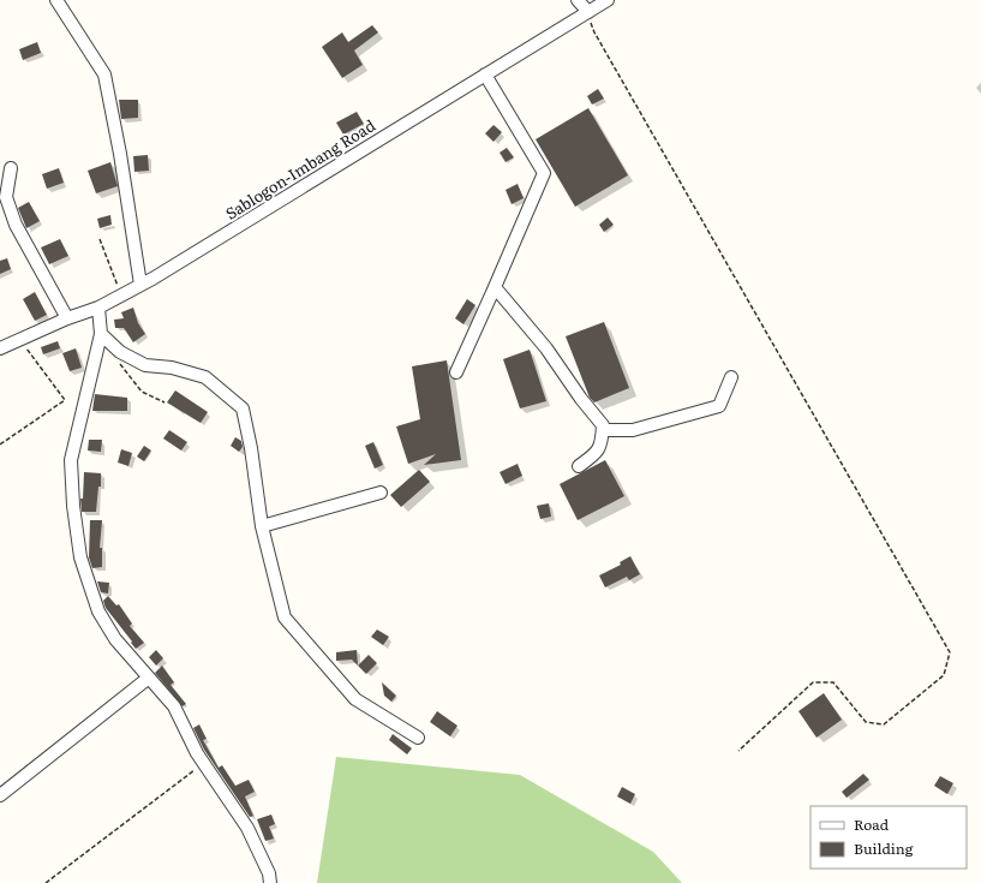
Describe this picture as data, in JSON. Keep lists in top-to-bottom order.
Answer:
{
  "streets": {
    "street": ["Sablogon-Imbang Road"]
  },
  "legend": ["Road", "Building"]
}
